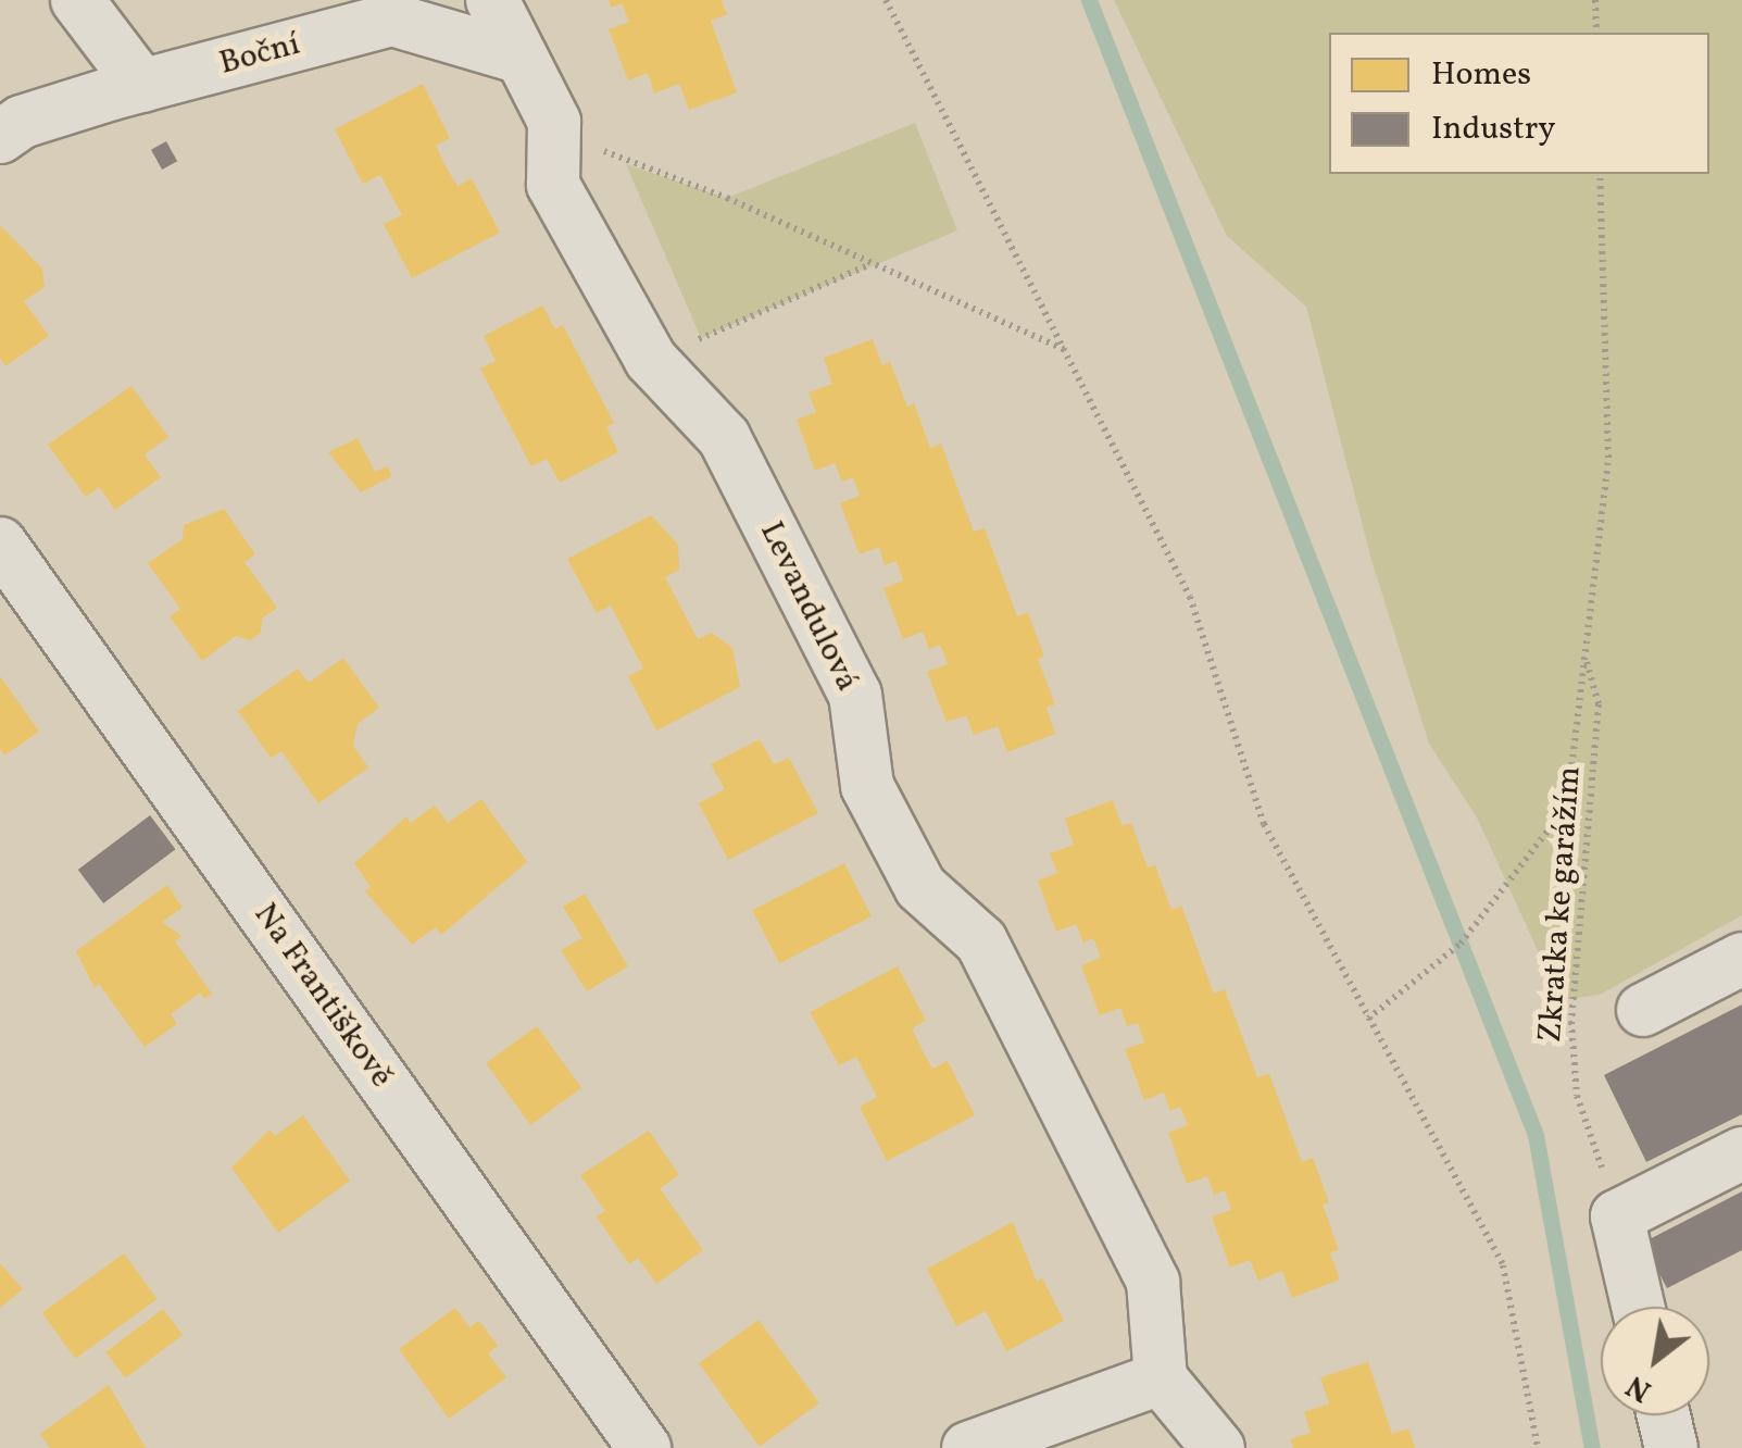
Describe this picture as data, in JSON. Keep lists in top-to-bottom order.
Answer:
{
  "streets": {
    "street": ["Boční", "Levandulová", "Na Františkově"],
    "path": ["Zkratka ke garážím"]
  },
  "crossings": [
    ["Boční", "Levandulová"]
  ],
  "legend": ["Homes", "Industry"],
  "north": "bottom left"
}
